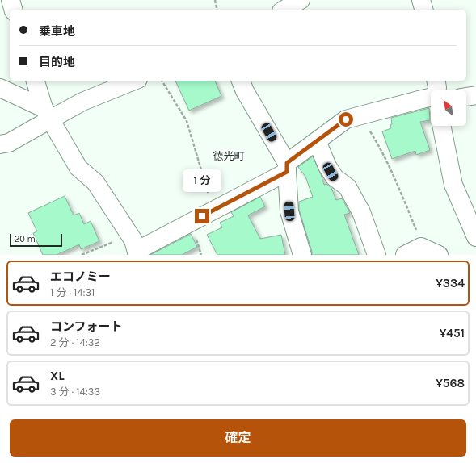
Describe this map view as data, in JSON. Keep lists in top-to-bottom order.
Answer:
{
  "districts": ["徳光町"],
  "scale_bar": "20 m",
  "north": "top left",
  "page": {
    "banner": ["乗車地", "目的地"],
    "bubble": "1 分",
    "scale": "20 m",
    "list": [
      {
        "name": "エコノミー",
        "note": "1 分 · 14:31",
        "value": "¥334"
      },
      {
        "name": "コンフォート",
        "note": "2 分 · 14:32",
        "value": "¥451"
      },
      {
        "name": "XL",
        "note": "3 分 · 14:33",
        "value": "¥568"
      }
    ],
    "buttons": "確定"
  }
}
